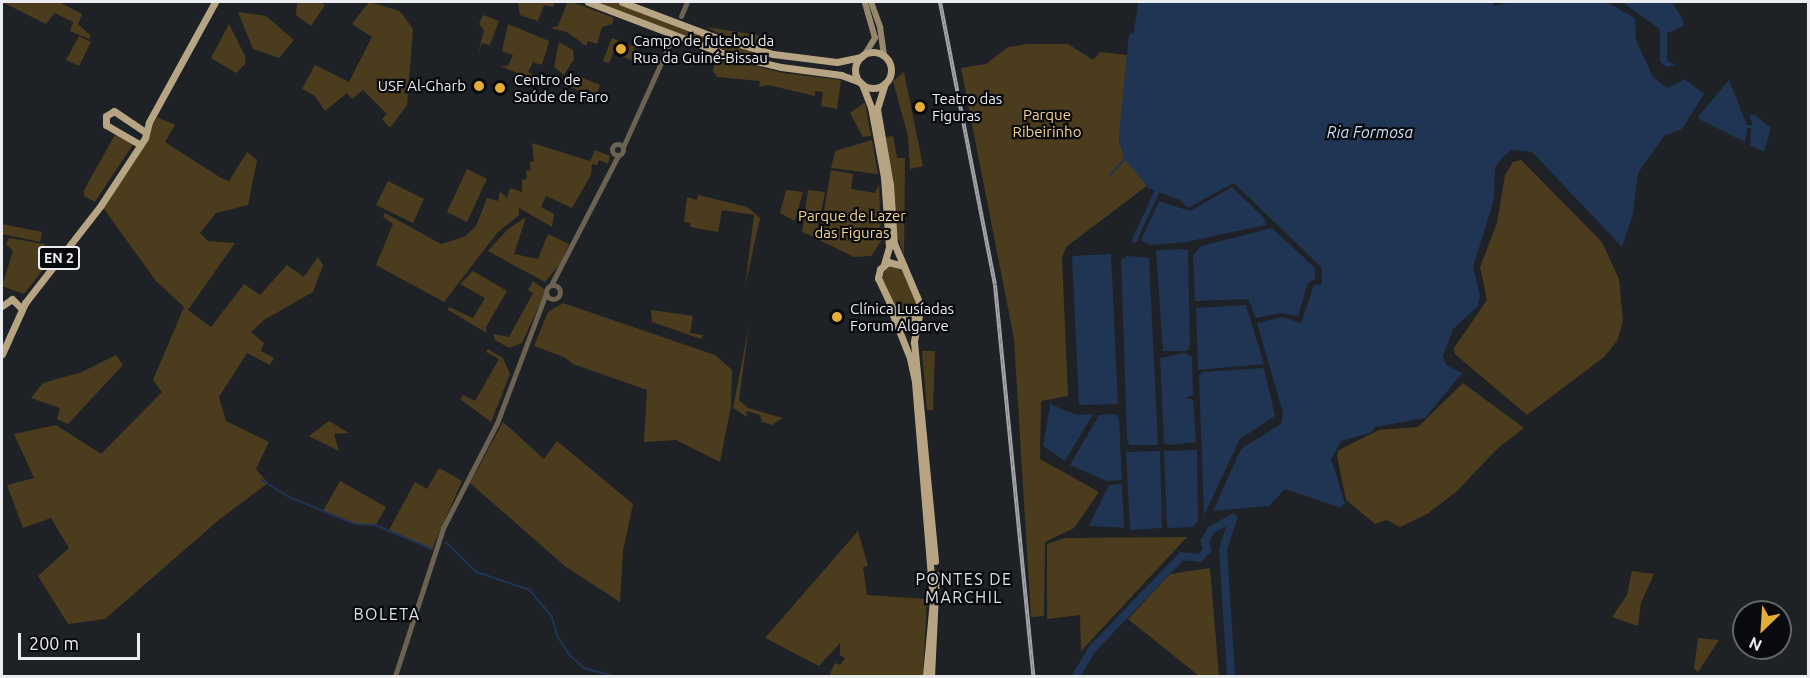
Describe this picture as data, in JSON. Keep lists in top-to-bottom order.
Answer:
{
  "streets": {
    "main road": ["EN 2"]
  },
  "districts": ["PONTES DE MARCHIL", "BOLETA"],
  "water": ["Ria Formosa"],
  "parks": ["Parque Ribeirinho", "Parque de Lazer das Figuras"],
  "places": [
    "Campo de futebol da Rua da Guiné-Bissau",
    "USF Al-Gharb",
    "Centro de Saúde de Faro",
    "Teatro das Figuras",
    "Clínica Lusíadas Forum Algarve"
  ],
  "scale_bar": "200 m",
  "north": "bottom left"
}
